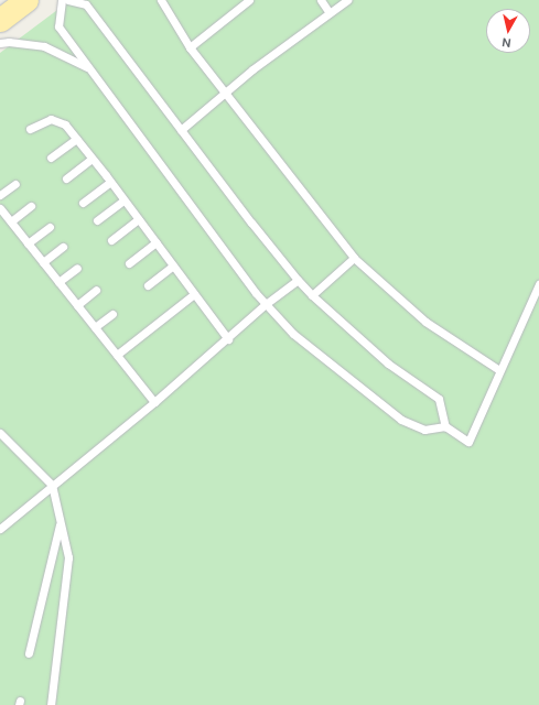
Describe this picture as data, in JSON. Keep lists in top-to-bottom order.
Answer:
{
  "north": "bottom"
}
